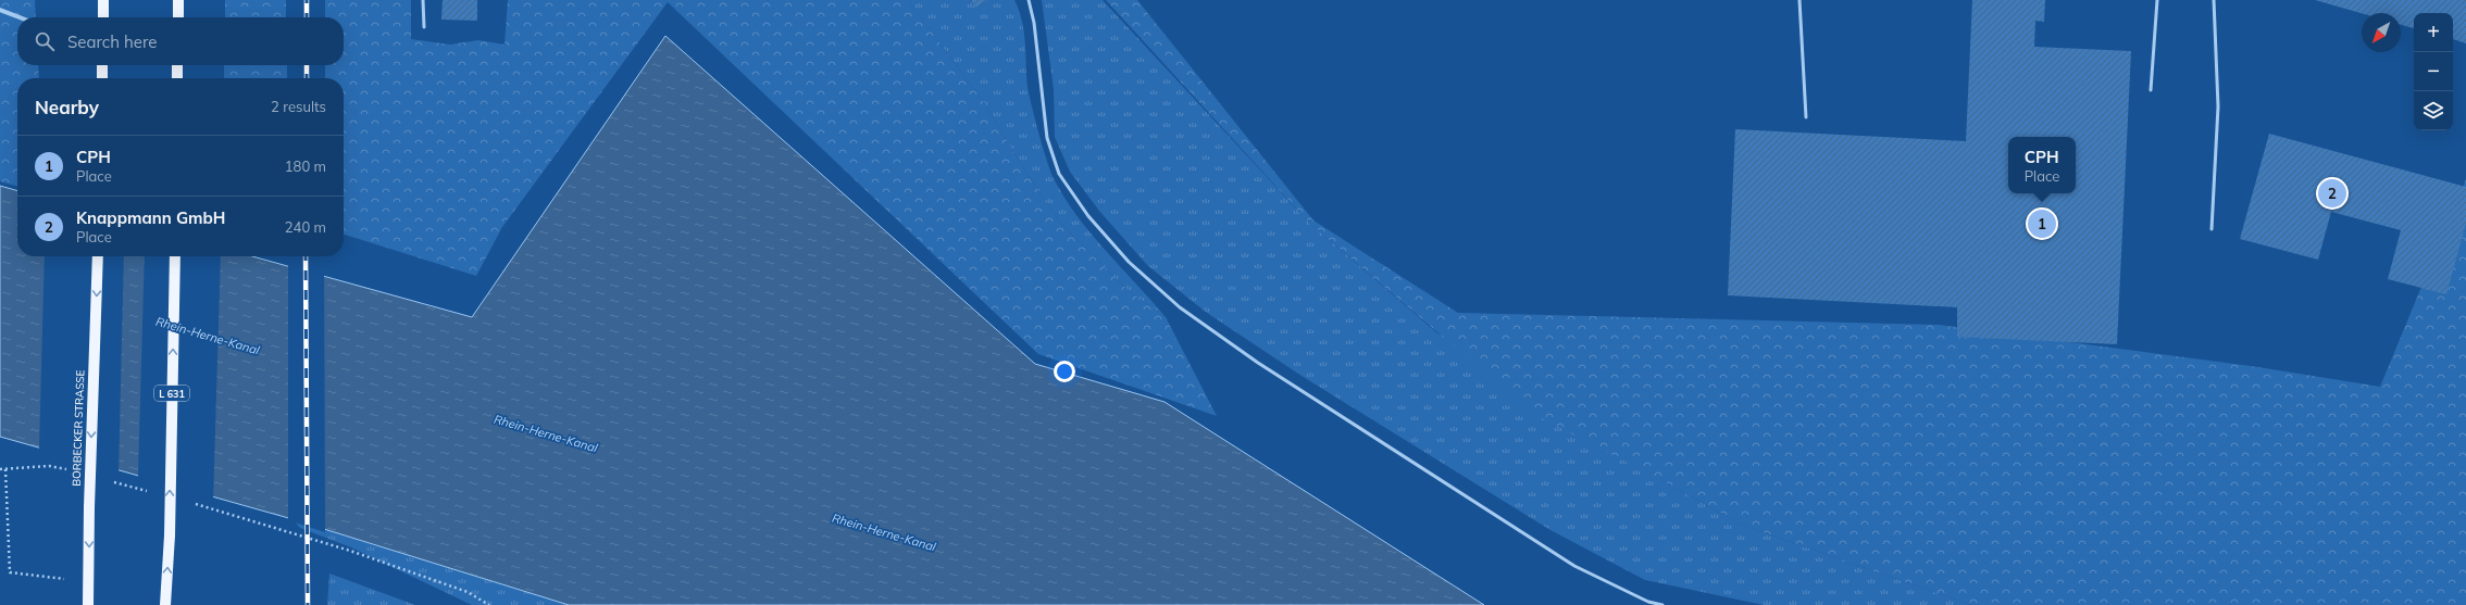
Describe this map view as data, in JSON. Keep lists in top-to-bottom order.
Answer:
{
  "streets": {
    "main road": ["L 631", "BORBECKER STRASSE"]
  },
  "water": ["Rhein-Herne-Kanal"],
  "north": "bottom left",
  "page": {
    "map_buttons": ["+", "−"],
    "search": "Search here",
    "heading": ["Nearby", "2 results"],
    "list": [
      {
        "mark": "1",
        "name": "CPH",
        "note": "Place",
        "value": "180 m"
      },
      {
        "mark": "2",
        "name": "Knappmann GmbH",
        "note": "Place",
        "value": "240 m"
      }
    ],
    "popup": ["CPH", "Place"],
    "pins": ["2", "1"]
  }
}
